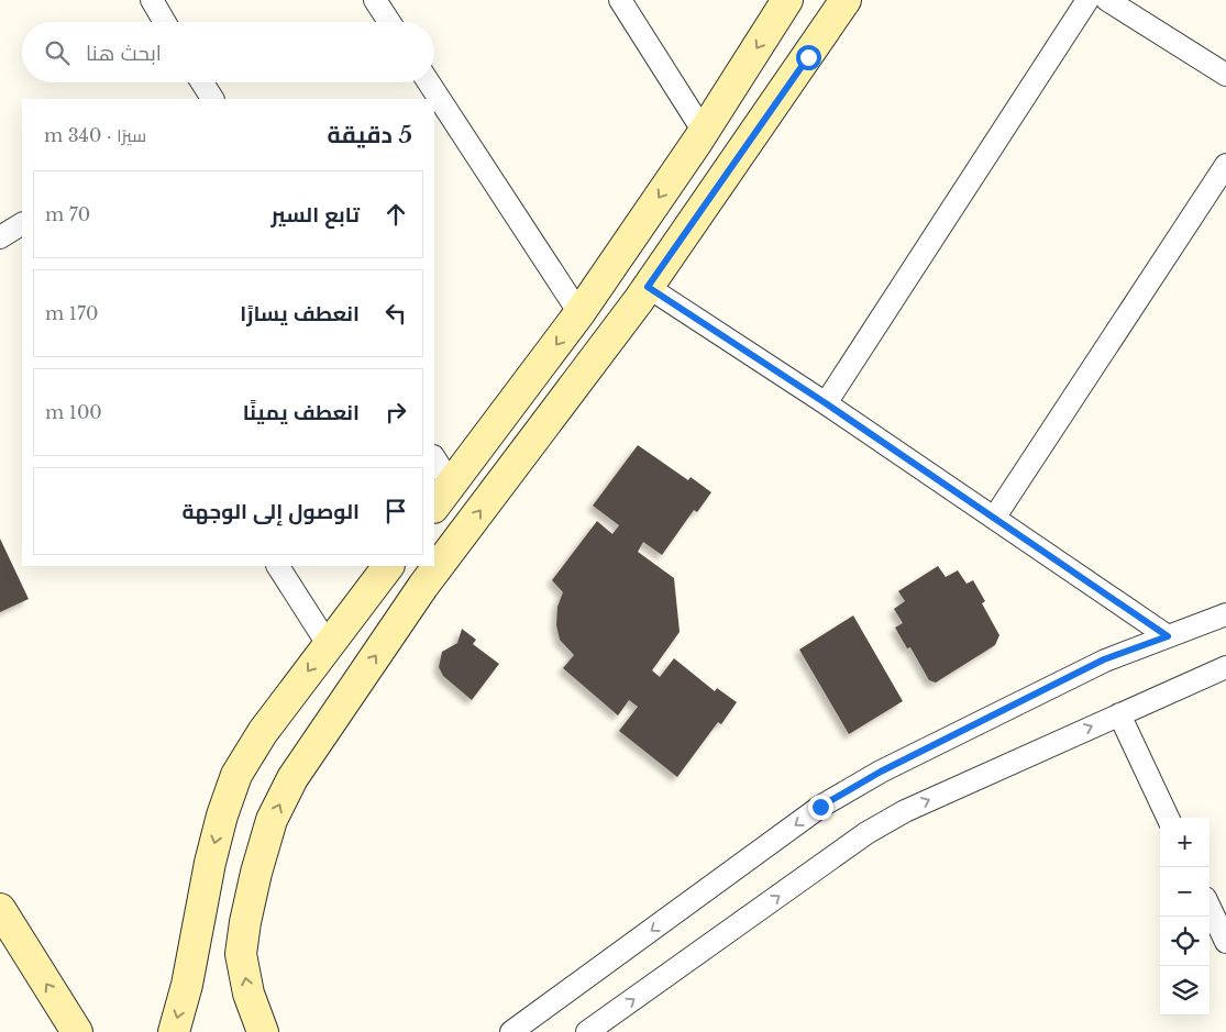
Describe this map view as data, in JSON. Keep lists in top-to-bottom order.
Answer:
{
  "page": {
    "search": "ابحث هنا",
    "heading": ["5 دقيقة", "سيرًا · 340 m"],
    "list": [
      ["تابع السير", "70 m"],
      ["انعطف يسارًا", "170 m"],
      ["انعطف يمينًا", "100 m"],
      "الوصول إلى الوجهة"
    ],
    "map_buttons": ["+", "−"]
  }
}
